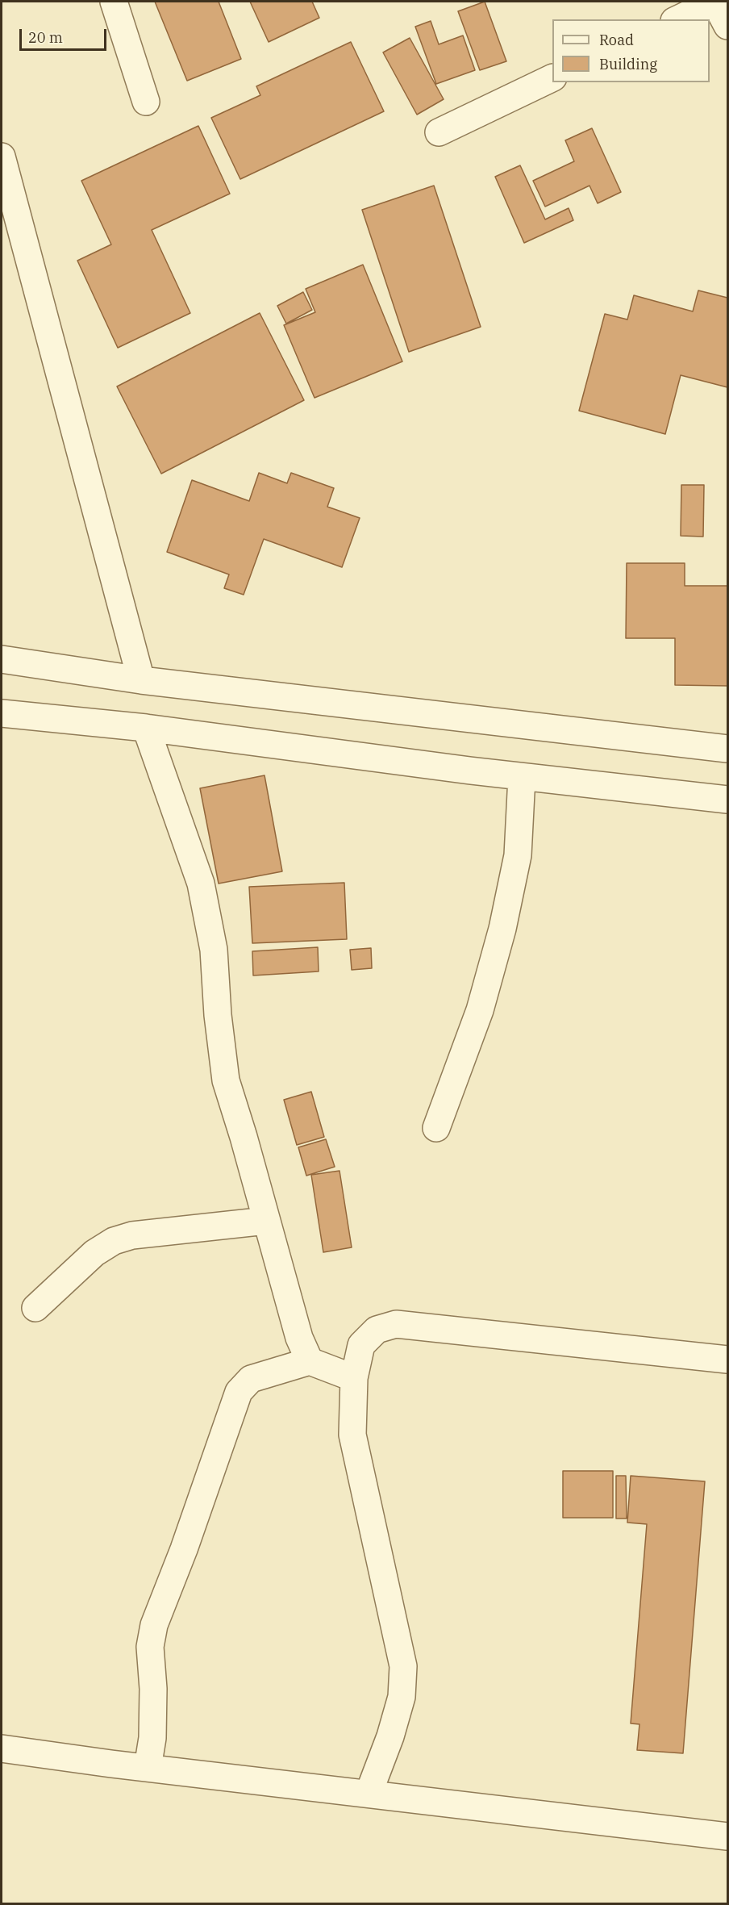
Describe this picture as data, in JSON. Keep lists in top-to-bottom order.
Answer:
{
  "legend": ["Road", "Building"],
  "scale_bar": "20 m"
}
